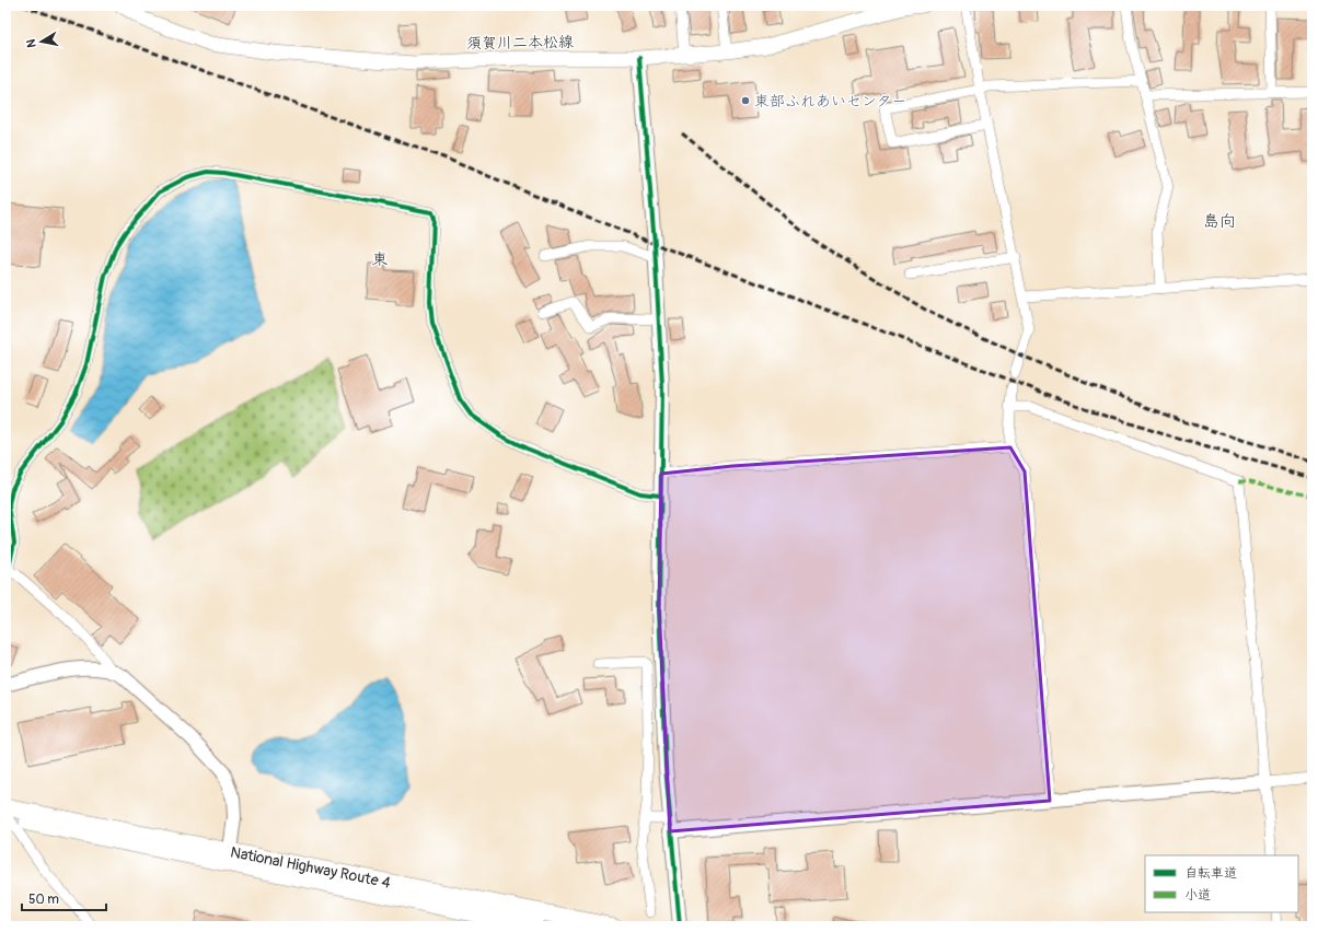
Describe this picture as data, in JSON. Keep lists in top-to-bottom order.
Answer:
{
  "streets": {
    "highway": ["National Highway Route 4"],
    "main road": ["須賀川二本松線"]
  },
  "districts": ["島向", "東"],
  "places": ["東部ふれあいセンター"],
  "legend": ["自転車道", "小道"],
  "scale_bar": "50 m",
  "north": "left"
}
